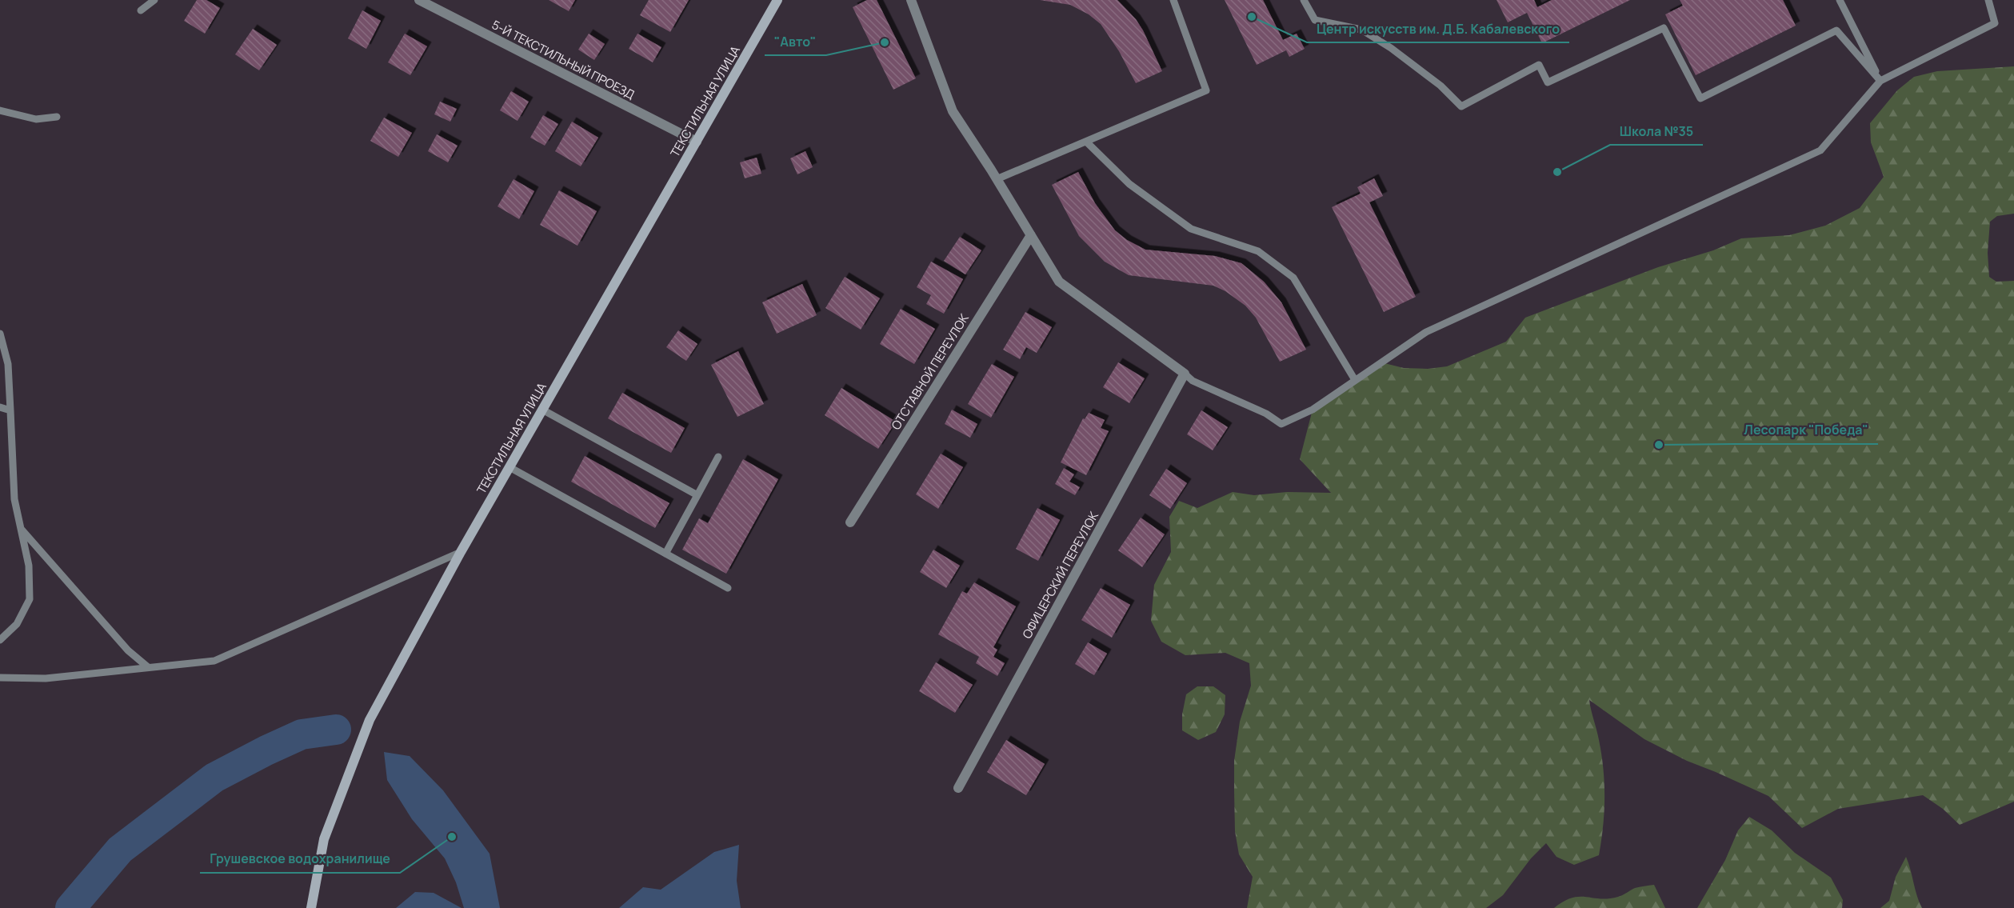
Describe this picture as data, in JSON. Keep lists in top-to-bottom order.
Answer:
{
  "streets": {
    "main road": ["ТЕКСТИЛЬНАЯ УЛИЦА"],
    "street": ["5-Й ТЕКСТИЛЬНЫЙ ПРОЕЗД", "ОТСТАВНОЙ ПЕРЕУЛОК", "ОФИЦЕРСКИЙ ПЕРЕУЛОК"]
  },
  "crossings": [
    ["5-Й ТЕКСТИЛЬНЫЙ ПРОЕЗД", "ТЕКСТИЛЬНАЯ УЛИЦА"]
  ],
  "places": [
    "Центр искусств им. Д.Б. Кабалевского",
    "\"Авто\"",
    "Школа №35",
    "Лесопарк \"Победа\"",
    "Грушевское водохранилище"
  ]
}
